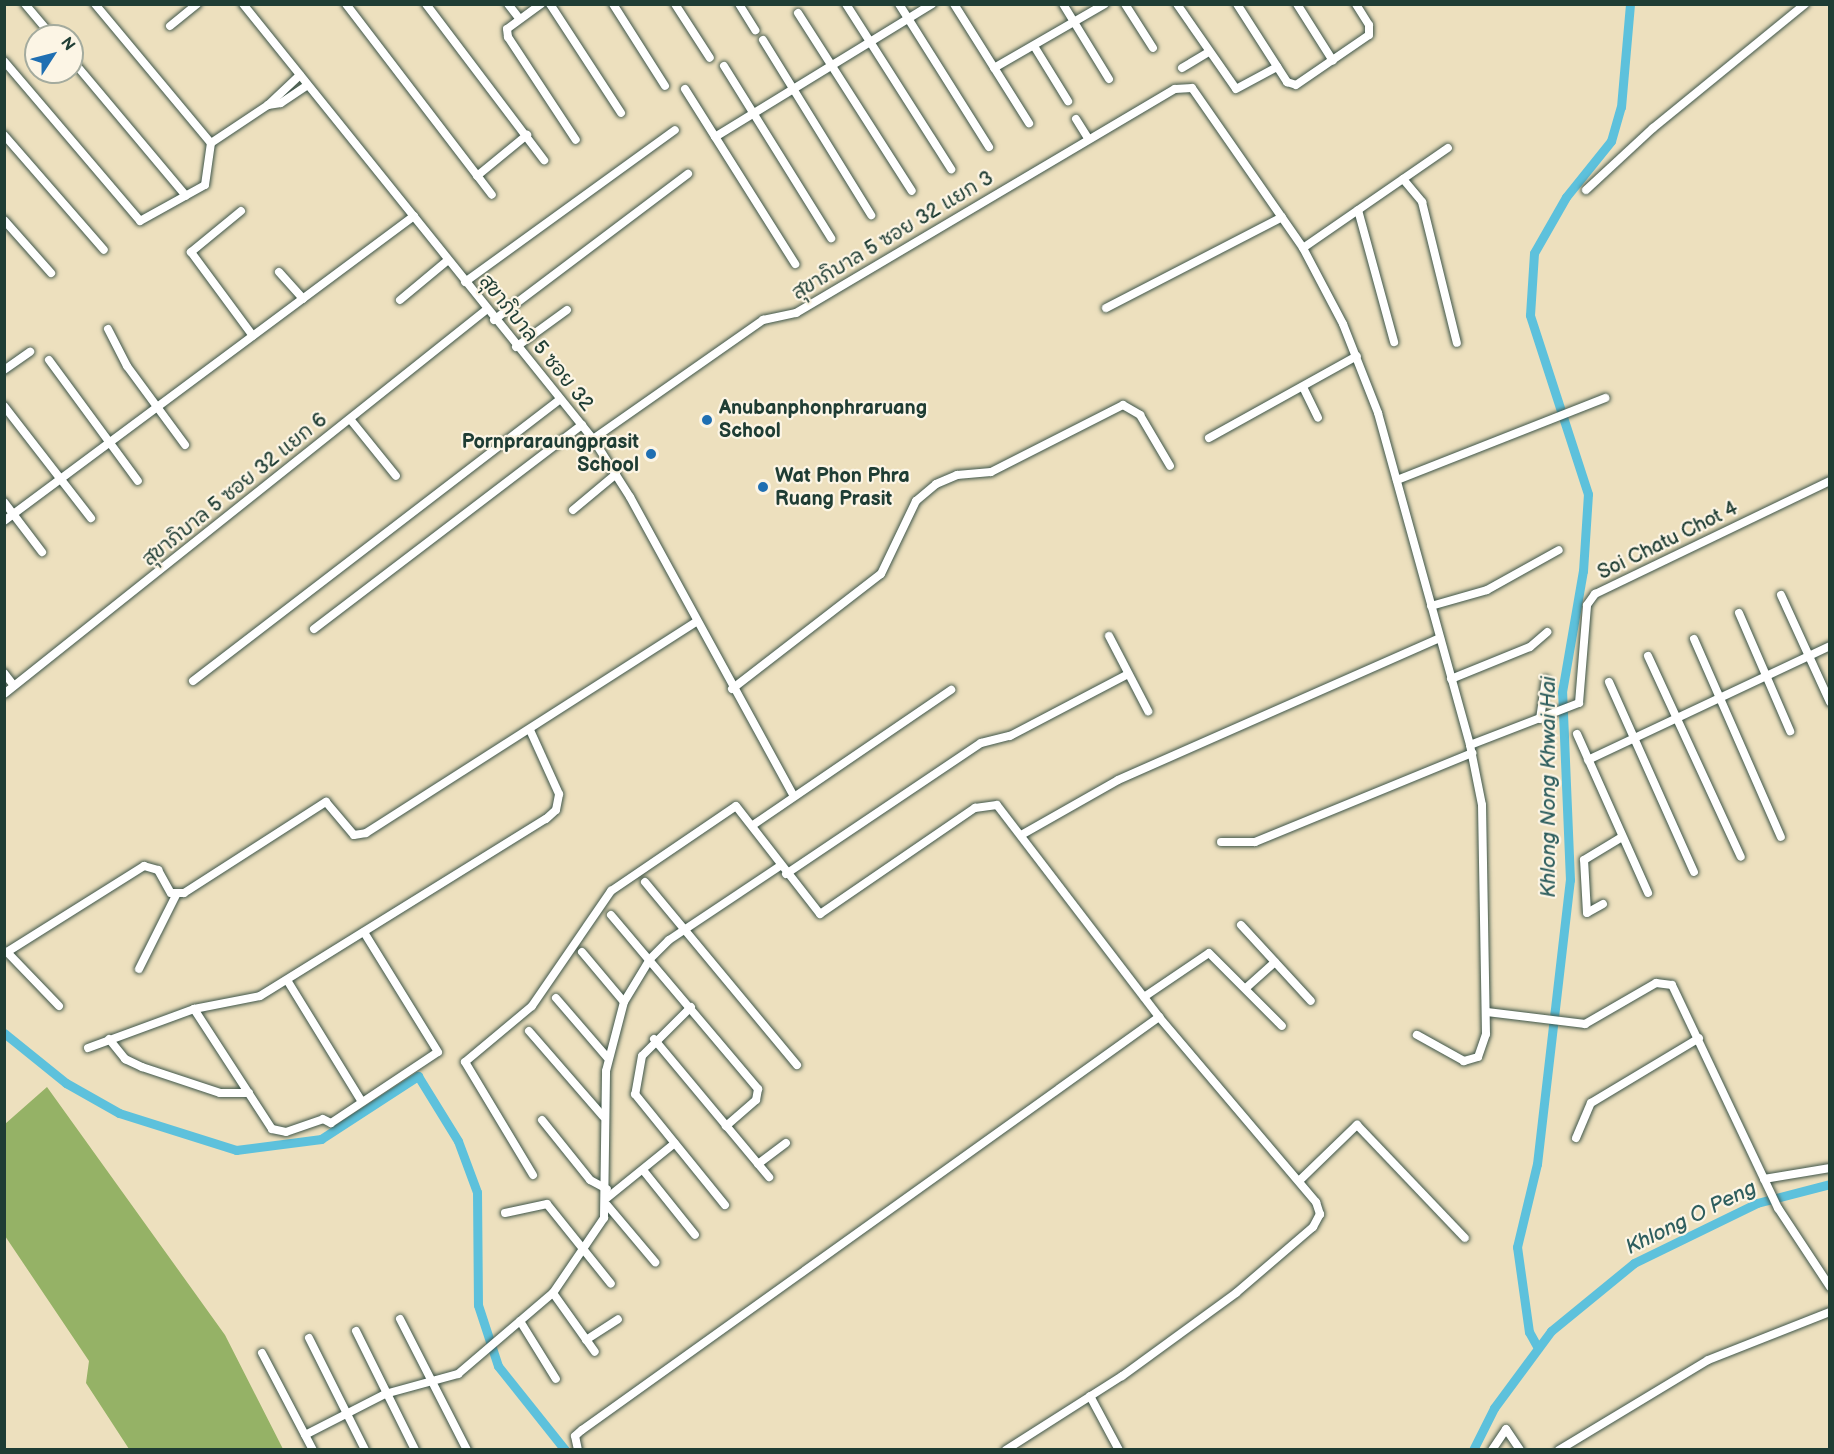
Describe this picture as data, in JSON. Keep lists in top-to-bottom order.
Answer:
{
  "streets": {
    "street": [
      "สุขาภิบาล 5 ซอย 32 แยก 3",
      "สุขาภิบาล 5 ซอย 32",
      "สุขาภิบาล 5 ซอย 32 แยก 6",
      "Soi Chatu Chot 4"
    ]
  },
  "crossings": [
    ["สุขาภิบาล 5 ซอย 32 แยก 3", "สุขาภิบาล 5 ซอย 32"],
    ["สุขาภิบาล 5 ซอย 32", "สุขาภิบาล 5 ซอย 32 แยก 6"]
  ],
  "water": ["Khlong Nong Khwai Hai", "Khlong O Peng"],
  "places": ["Anubanphonphraruang School", "Pornpraraungprasit School", "Wat Phon Phra Ruang Prasit"],
  "north": "top right"
}
